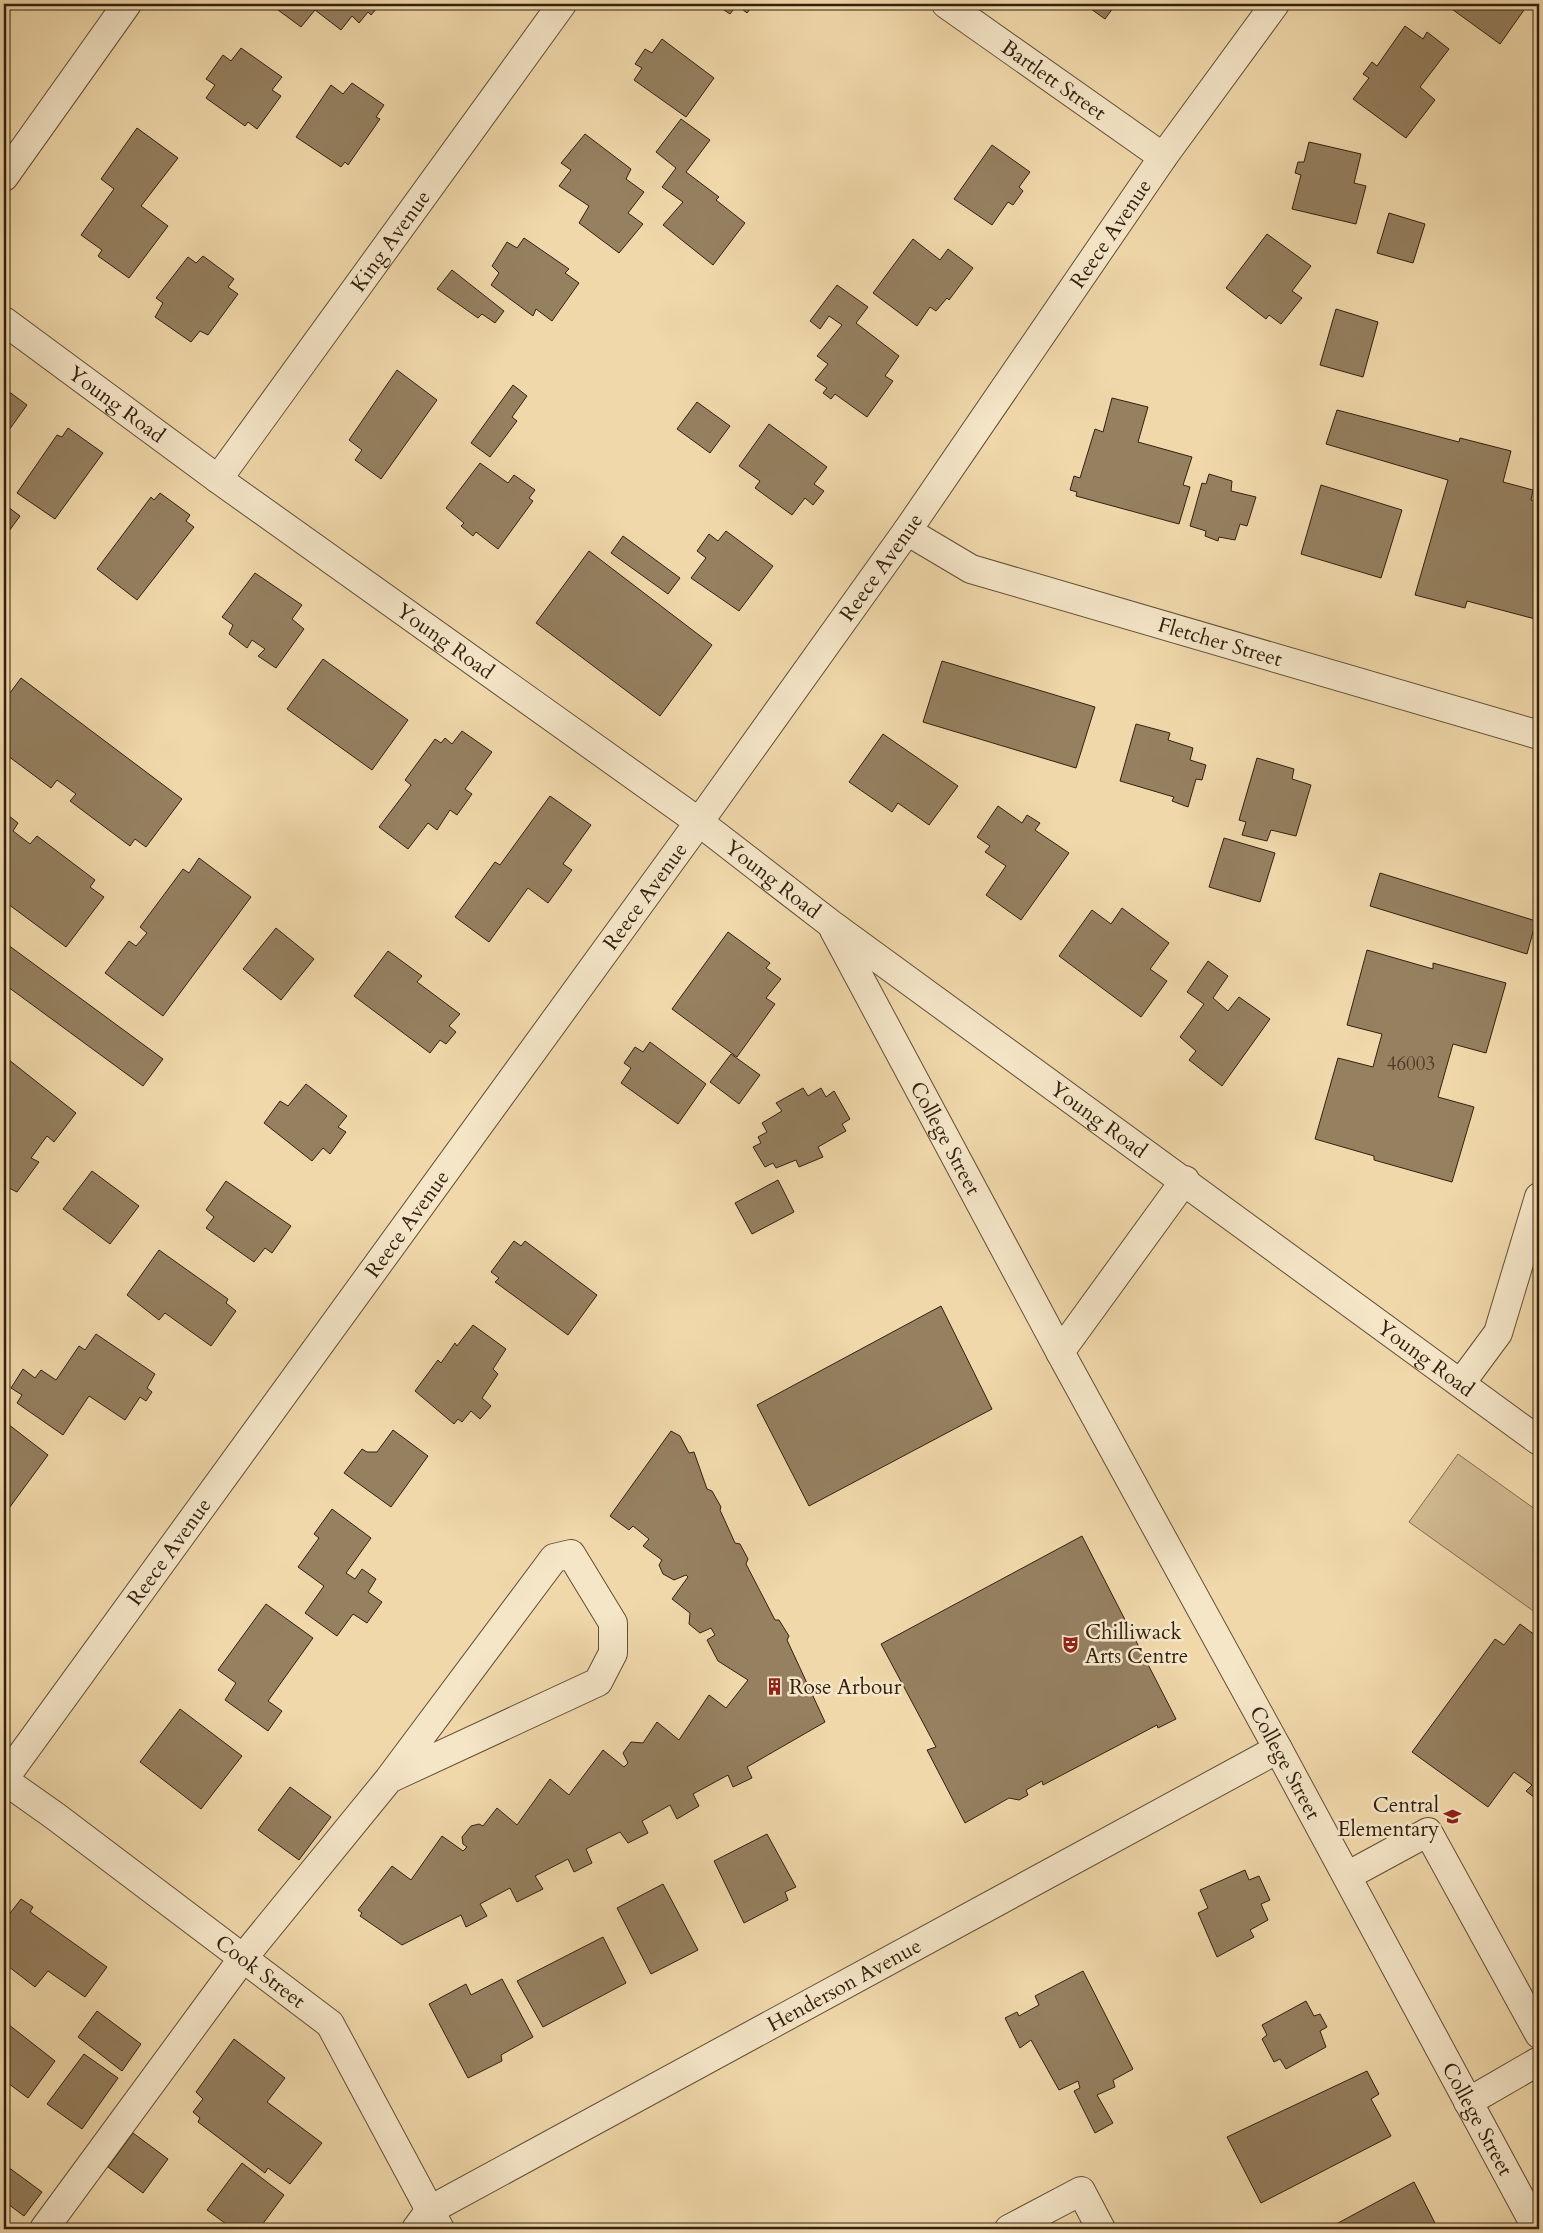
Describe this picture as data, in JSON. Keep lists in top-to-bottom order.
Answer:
{
  "streets": {
    "street": [
      "Bartlett Street",
      "Reece Avenue",
      "King Avenue",
      "Young Road",
      "Fletcher Street",
      "College Street",
      "Cook Street",
      "Henderson Avenue"
    ]
  },
  "crossings": [
    ["Bartlett Street", "Reece Avenue"],
    ["Reece Avenue", "Young Road"],
    ["Reece Avenue", "Fletcher Street"],
    ["Reece Avenue", "Cook Street"],
    ["King Avenue", "Young Road"],
    ["Young Road", "College Street"],
    ["College Street", "Henderson Avenue"],
    ["Cook Street", "Henderson Avenue"]
  ],
  "places": {
    "theatre": ["Chilliwack Arts Centre"],
    "building": ["Rose Arbour"],
    "school or university": ["Central Elementary"]
  },
  "house_numbers": ["46003"]
}
